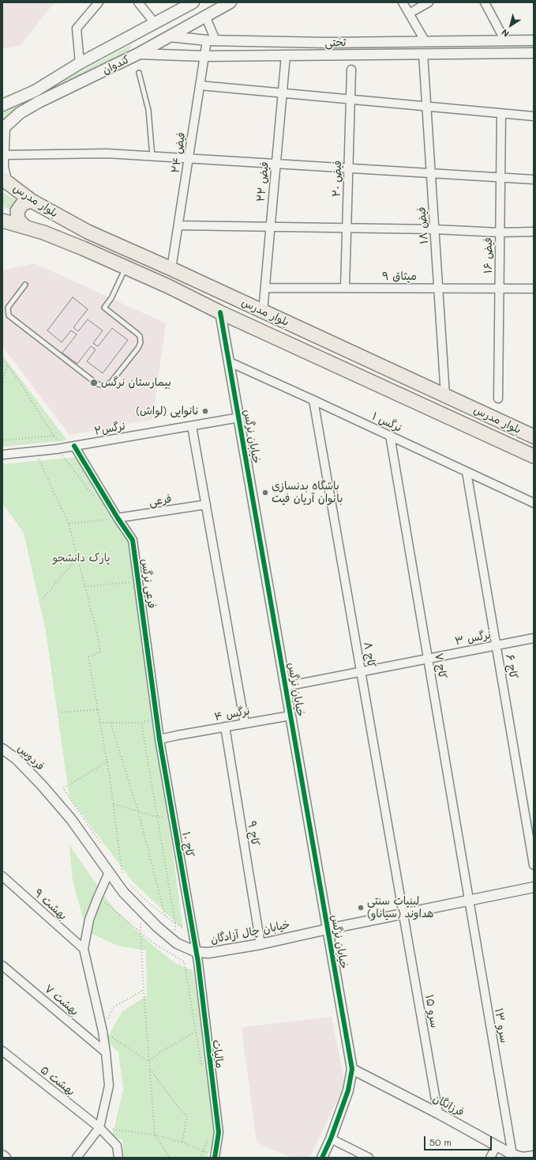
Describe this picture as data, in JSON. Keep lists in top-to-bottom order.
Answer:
{
  "streets": {
    "highway": ["بلوار مدرس"],
    "main road": ["کندوان"],
    "street": [
      "تختی",
      "فیض ۲۴",
      "فیض ۲۰",
      "فیض ۲۲",
      "فیض ۱۸",
      "فیض ۱۶",
      "میثاق ۹",
      "نرگس ۱",
      "نرگس۲",
      "خیابان نرگس",
      "فرعی",
      "فرعی نرگس",
      "نرگس ۳",
      "کاج ۸",
      "کاج ۷",
      "کاج ۶",
      "نرگس ۴",
      "فردوس",
      "کاج ۹",
      "کاج ۱۰",
      "بهشت ۹",
      "خیابان چال آزادگان",
      "بهشت ۷",
      "سرو ۱۵",
      "سرو ۱۳",
      "مالیات",
      "بهشت ۵",
      "فرزانگان"
    ]
  },
  "crossings": [
    ["تختی", "کندوان"],
    ["تختی", "فیض ۲۴"],
    ["تختی", "فیض ۲۲"],
    ["تختی", "فیض ۱۸"],
    ["فیض ۲۴", "بلوار مدرس"],
    ["فیض ۲۰", "میثاق ۹"],
    ["فیض ۲۲", "بلوار مدرس"],
    ["فیض ۲۲", "میثاق ۹"],
    ["بلوار مدرس", "فیض ۱۸"],
    ["بلوار مدرس", "خیابان نرگس"],
    ["فیض ۱۸", "میثاق ۹"],
    ["فیض ۱۶", "میثاق ۹"],
    ["نرگس ۱", "خیابان نرگس"],
    ["نرگس ۱", "کاج ۸"],
    ["نرگس ۱", "کاج ۷"],
    ["نرگس ۱", "کاج ۶"],
    ["نرگس۲", "خیابان نرگس"],
    ["نرگس۲", "فرعی نرگس"],
    ["خیابان نرگس", "نرگس ۳"],
    ["خیابان نرگس", "نرگس ۴"],
    ["خیابان نرگس", "خیابان چال آزادگان"],
    ["خیابان نرگس", "فرزانگان"],
    ["فرعی", "فرعی نرگس"],
    ["فرعی نرگس", "نرگس ۴"],
    ["فرعی نرگس", "کاج ۱۰"],
    ["نرگس ۳", "کاج ۸"],
    ["نرگس ۳", "کاج ۷"],
    ["نرگس ۳", "کاج ۶"],
    ["کاج ۸", "خیابان چال آزادگان"],
    ["کاج ۸", "سرو ۱۵"],
    ["کاج ۷", "خیابان چال آزادگان"],
    ["کاج ۷", "سرو ۱۳"],
    ["نرگس ۴", "کاج ۹"],
    ["نرگس ۴", "کاج ۱۰"],
    ["فردوس", "خیابان چال آزادگان"],
    ["کاج ۹", "خیابان چال آزادگان"],
    ["کاج ۱۰", "خیابان چال آزادگان"],
    ["کاج ۱۰", "مالیات"],
    ["خیابان چال آزادگان", "سرو ۱۵"],
    ["خیابان چال آزادگان", "سرو ۱۳"],
    ["خیابان چال آزادگان", "مالیات"],
    ["سرو ۱۵", "فرزانگان"],
    ["سرو ۱۳", "فرزانگان"]
  ],
  "parks": ["پارک دانشجو"],
  "places": [
    "بیمارستان نرگس",
    "نانوایی (لواش)",
    "باشگاه بدنسازی بانوان آریان فیت",
    "لبنیات سنتی هداوند (سیاناو)"
  ],
  "scale_bar": "50 m",
  "north": "bottom left"
}
